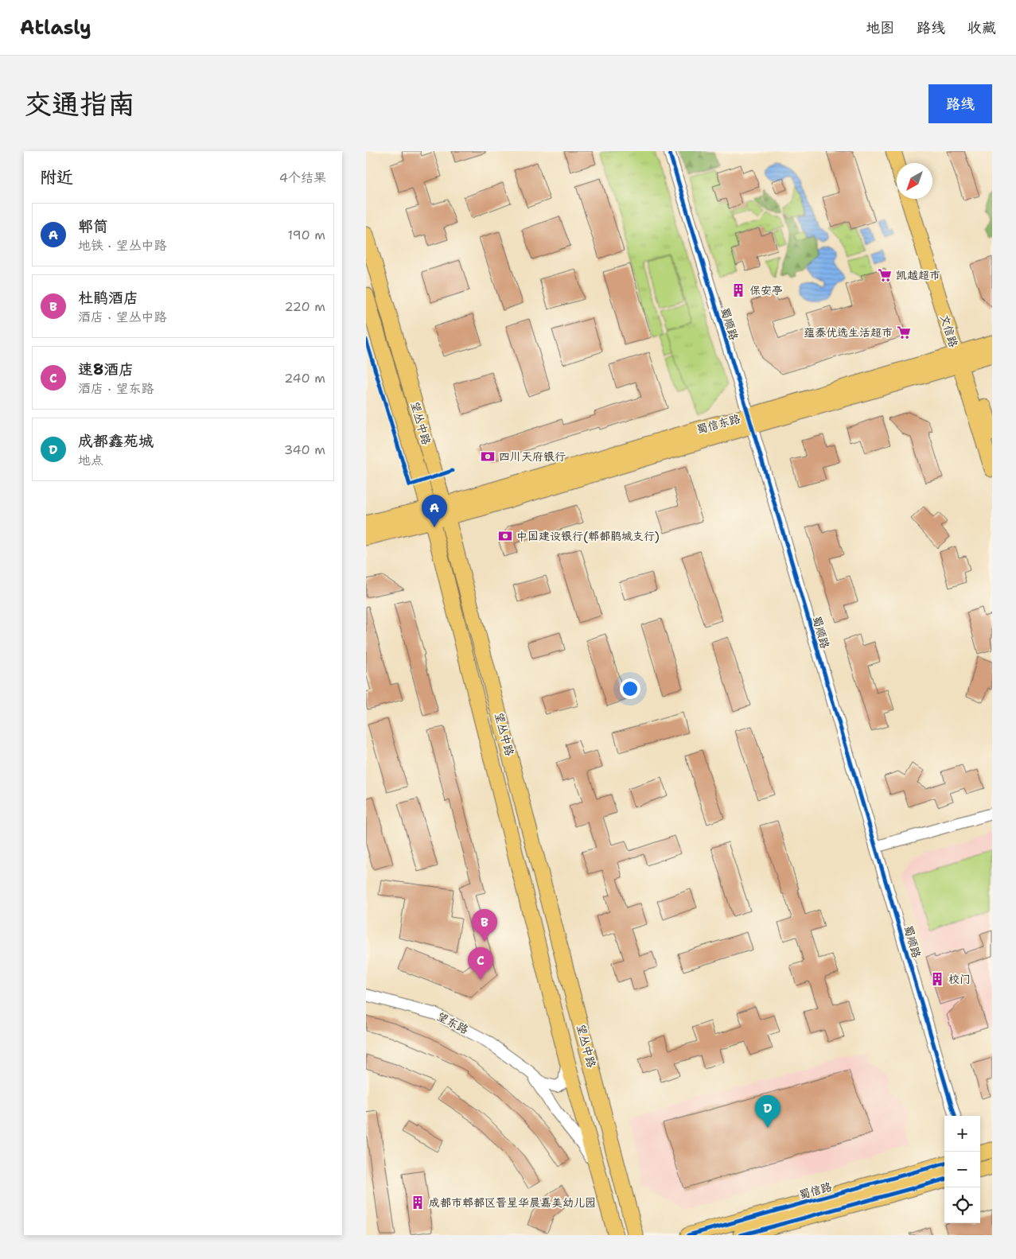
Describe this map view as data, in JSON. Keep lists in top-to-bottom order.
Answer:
{
  "streets": {
    "main road": [
      "文信路",
      "望丛中路",
      "蜀信东路",
      "蜀信路"
    ],
    "street": ["蜀顺路", "望东路"]
  },
  "crossings": [
    ["蜀顺路", "蜀信东路"],
    ["文信路", "蜀信东路"],
    ["望丛中路", "蜀信东路"],
    ["望丛中路", "望东路"]
  ],
  "places": {
    "supermarket": ["凯越超市", "蕴泰优选生活超市"],
    "building": ["保安亭", "校门", "成都市郫都区晋星华晨嘉美幼儿园"],
    "bank": ["四川天府银行", "中国建设银行(郫都鹃城支行)"]
  },
  "north": "bottom left",
  "page": {
    "header": "Atlasly",
    "nav": ["地图", "路线", "收藏"],
    "buttons": "路线",
    "title": "交通指南",
    "heading": ["附近", "4个结果"],
    "list": [
      {
        "mark": "A",
        "name": "郫筒",
        "note": "地铁 · 望丛中路",
        "value": "190 m"
      },
      {
        "mark": "B",
        "name": "杜鹃酒店",
        "note": "酒店 · 望丛中路",
        "value": "220 m"
      },
      {
        "mark": "C",
        "name": "速8酒店",
        "note": "酒店 · 望东路",
        "value": "240 m"
      },
      {
        "mark": "D",
        "name": "成都鑫苑城",
        "note": "地点",
        "value": "340 m"
      }
    ],
    "pins": [
      "A",
      "B",
      "C",
      "D"
    ],
    "map_buttons": ["+", "−"]
  }
}
